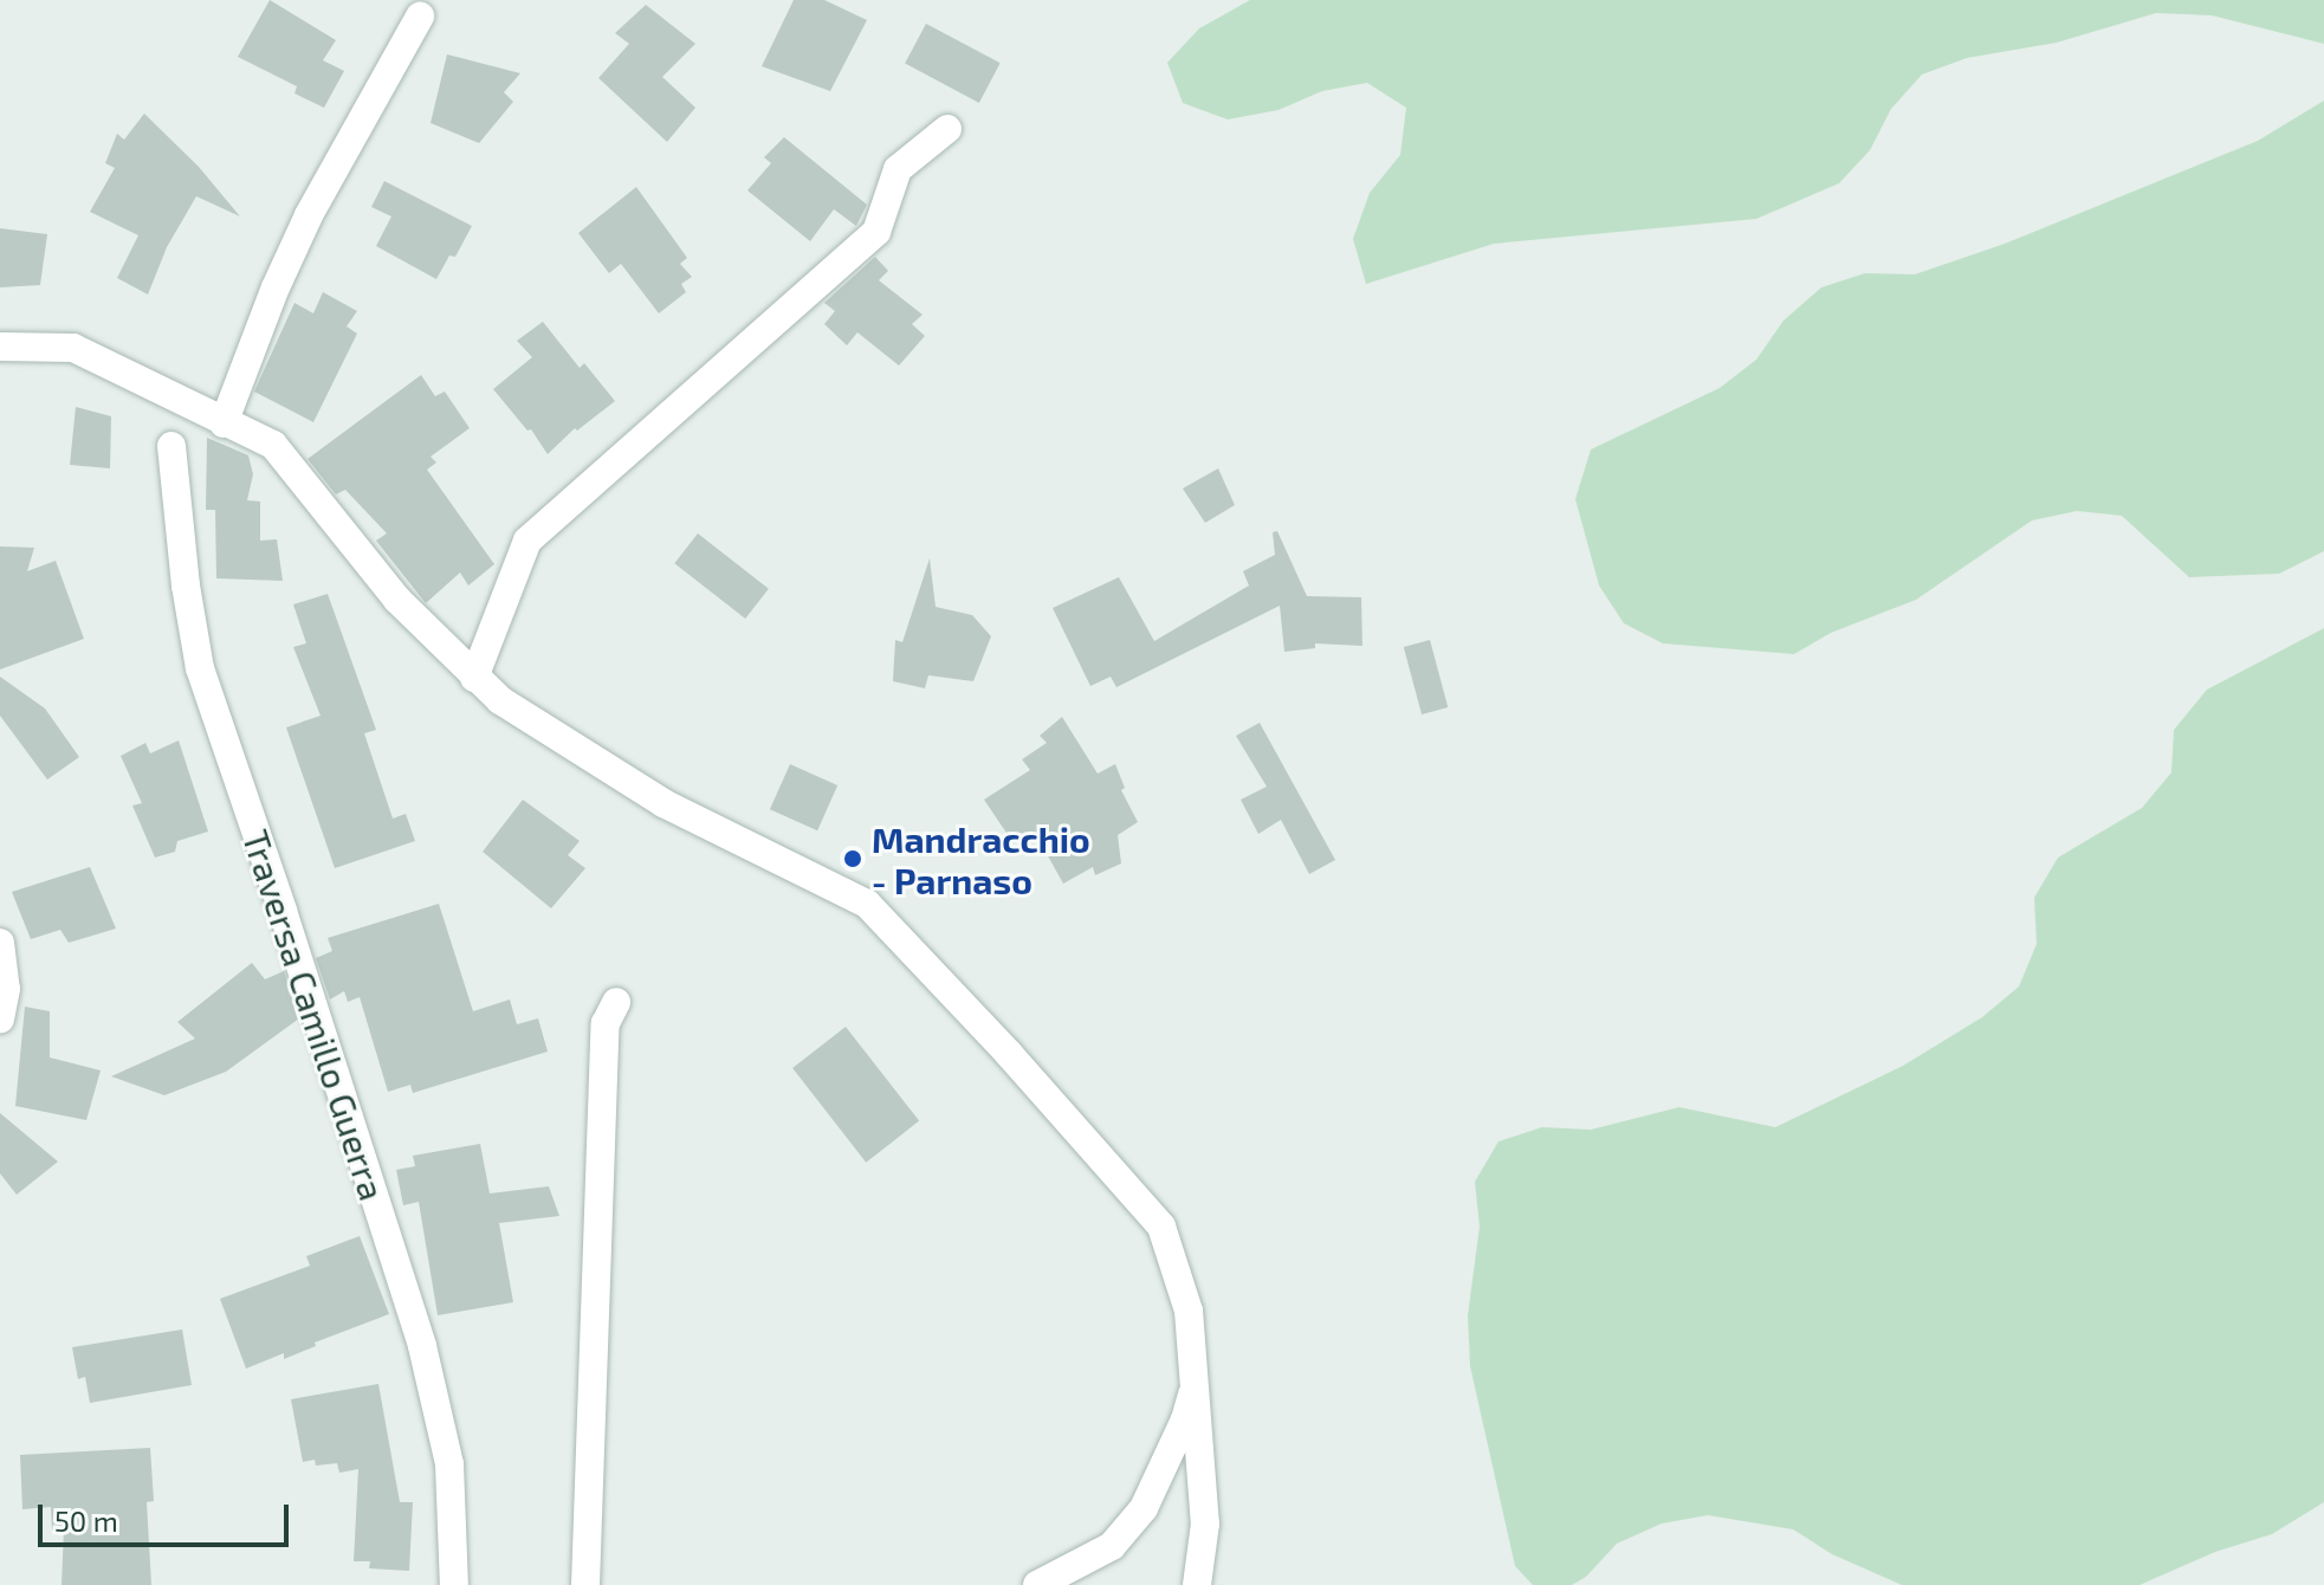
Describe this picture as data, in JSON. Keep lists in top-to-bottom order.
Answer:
{
  "streets": {
    "street": ["Traversa Camillo Guerra"]
  },
  "places": ["Mandracchio - Parnaso"],
  "scale_bar": "50 m"
}
